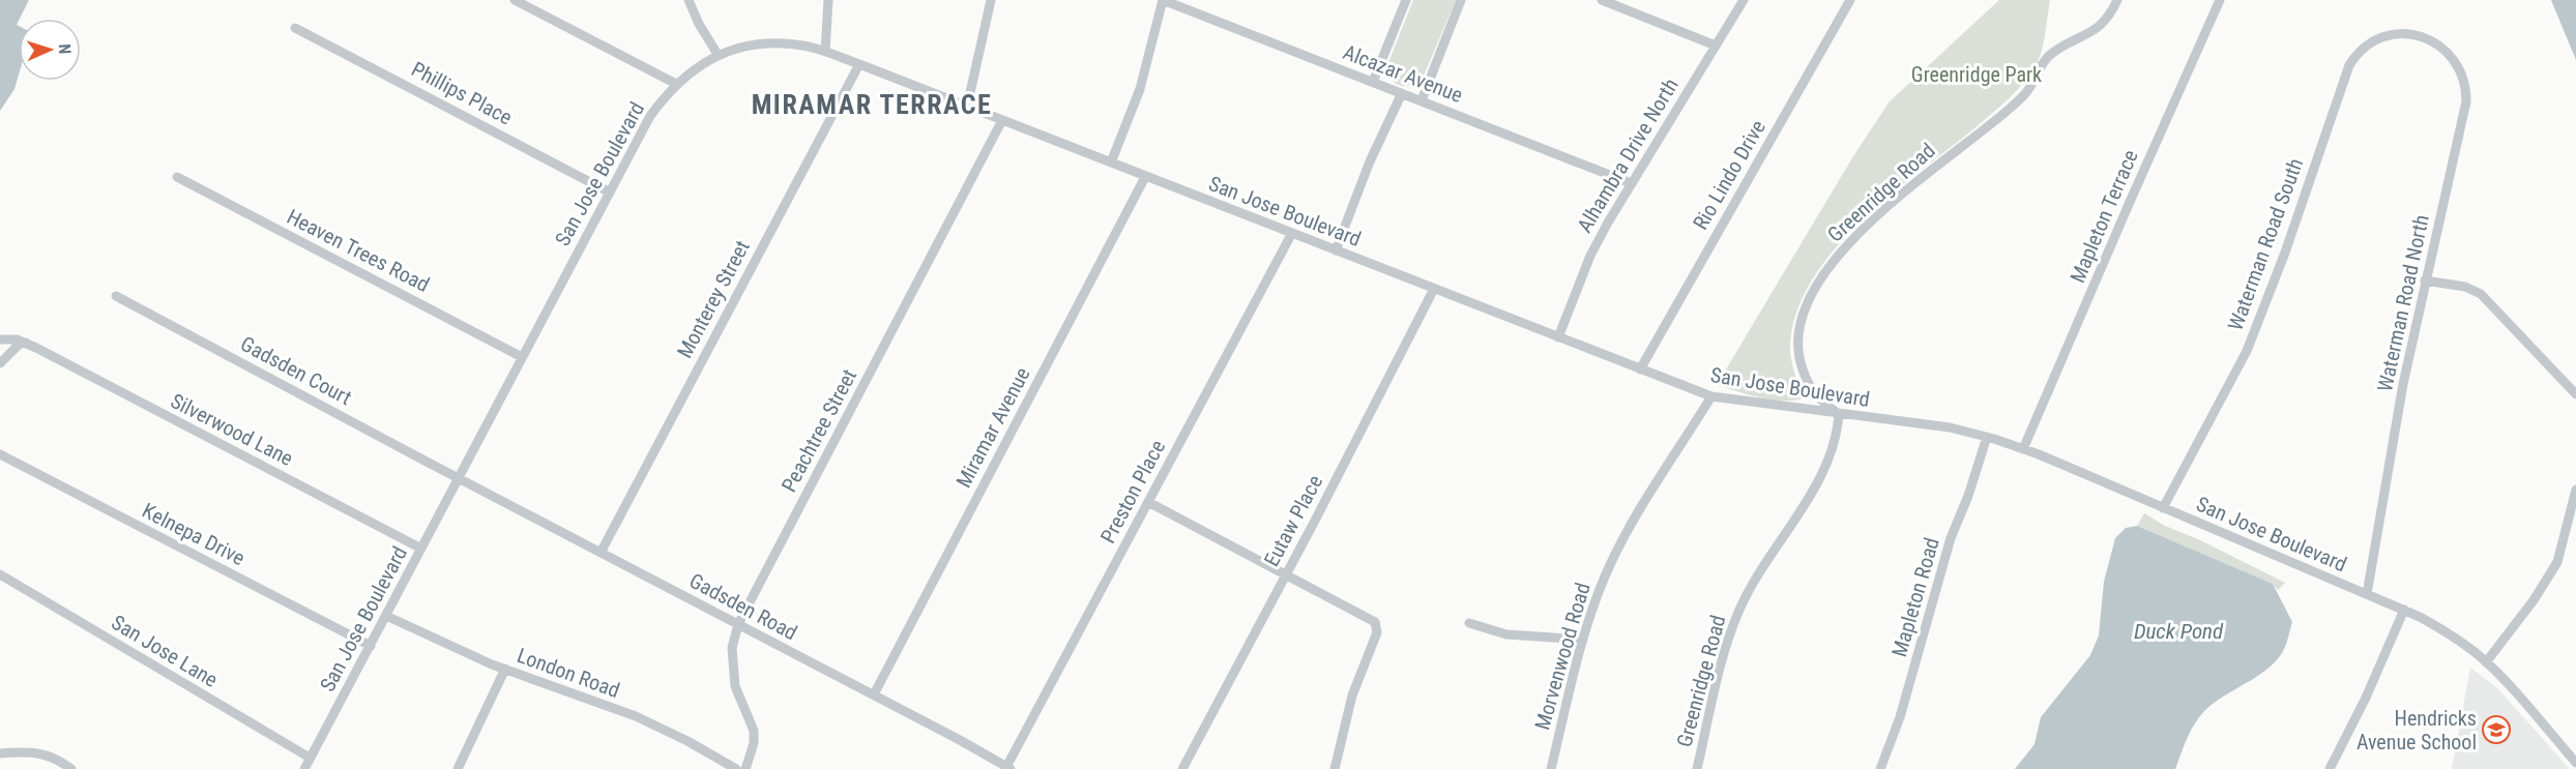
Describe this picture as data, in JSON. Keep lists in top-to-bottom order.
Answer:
{
  "streets": {
    "street": [
      "Alcazar Avenue",
      "Phillips Place",
      "Alhambra Drive North",
      "San Jose Boulevard",
      "Rio Lindo Drive",
      "Greenridge Road",
      "Mapleton Terrace",
      "Waterman Road South",
      "Heaven Trees Road",
      "Monterey Street",
      "Waterman Road North",
      "Gadsden Court",
      "Miramar Avenue",
      "Silverwood Lane",
      "Peachtree Street",
      "Preston Place",
      "Eutaw Place",
      "Kelnepa Drive",
      "Mapleton Road",
      "Gadsden Road",
      "San Jose Lane",
      "Morvenwood Road",
      "London Road"
    ]
  },
  "crossings": [
    ["Alcazar Avenue", "Alhambra Drive North"],
    ["Phillips Place", "San Jose Boulevard"],
    ["Alhambra Drive North", "San Jose Boulevard"],
    ["San Jose Boulevard", "Rio Lindo Drive"],
    ["San Jose Boulevard", "Greenridge Road"],
    ["San Jose Boulevard", "Mapleton Terrace"],
    ["San Jose Boulevard", "Waterman Road South"],
    ["San Jose Boulevard", "Heaven Trees Road"],
    ["San Jose Boulevard", "Monterey Street"],
    ["San Jose Boulevard", "Waterman Road North"],
    ["San Jose Boulevard", "Gadsden Court"],
    ["San Jose Boulevard", "Miramar Avenue"],
    ["San Jose Boulevard", "Silverwood Lane"],
    ["San Jose Boulevard", "Peachtree Street"],
    ["San Jose Boulevard", "Preston Place"],
    ["San Jose Boulevard", "Eutaw Place"],
    ["San Jose Boulevard", "Kelnepa Drive"],
    ["San Jose Boulevard", "Mapleton Road"],
    ["San Jose Boulevard", "Gadsden Road"],
    ["San Jose Boulevard", "San Jose Lane"],
    ["San Jose Boulevard", "Morvenwood Road"],
    ["San Jose Boulevard", "London Road"],
    ["Waterman Road South", "Waterman Road North"],
    ["Monterey Street", "Gadsden Road"],
    ["Gadsden Court", "Gadsden Road"],
    ["Miramar Avenue", "Gadsden Road"],
    ["Peachtree Street", "Gadsden Road"],
    ["Preston Place", "Gadsden Road"]
  ],
  "districts": ["MIRAMAR TERRACE"],
  "water": ["Duck Pond"],
  "parks": ["Greenridge Park"],
  "places": {
    "school or university": ["Hendricks Avenue School"]
  },
  "north": "right"
}
